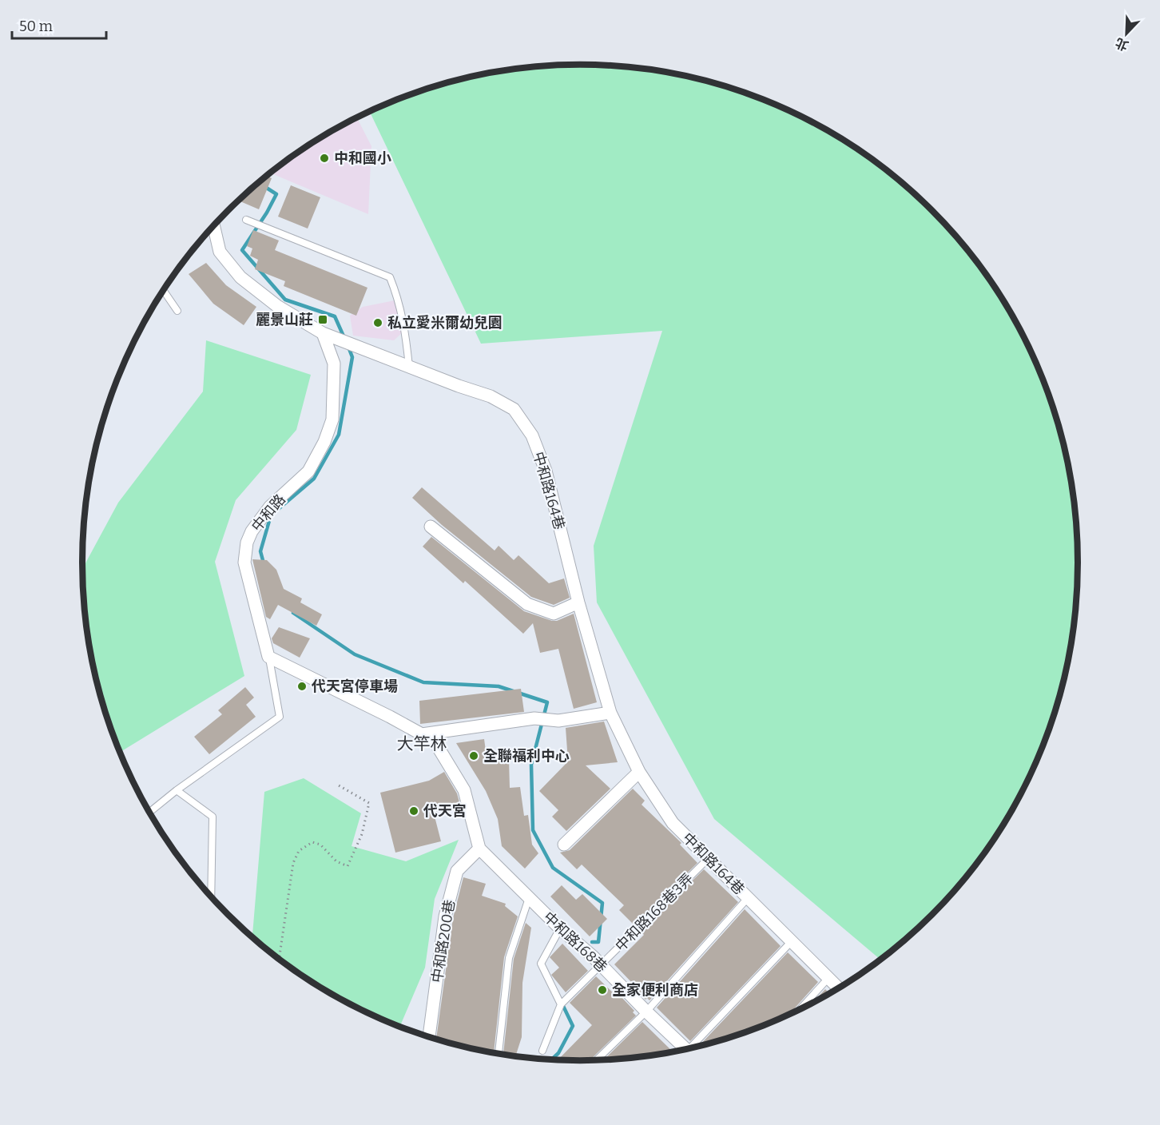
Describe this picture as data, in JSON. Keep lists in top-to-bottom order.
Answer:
{
  "streets": {
    "street": [
      "中和路164巷",
      "中和路",
      "中和路200巷",
      "中和路168巷"
    ],
    "lane": ["中和路168巷3弄"]
  },
  "crossings": [
    ["中和路164巷", "中和路"],
    ["中和路164巷", "中和路168巷3弄"],
    ["中和路168巷3弄", "中和路168巷"],
    ["中和路200巷", "中和路168巷"]
  ],
  "districts": ["大竿林"],
  "places": {
    "other": [
      "中和國小",
      "私立愛米爾幼兒園",
      "代天宮停車場",
      "全聯福利中心",
      "代天宮",
      "全家便利商店"
    ],
    "transit": ["麗景山莊"]
  },
  "scale_bar": "50 m",
  "north": "bottom left"
}
